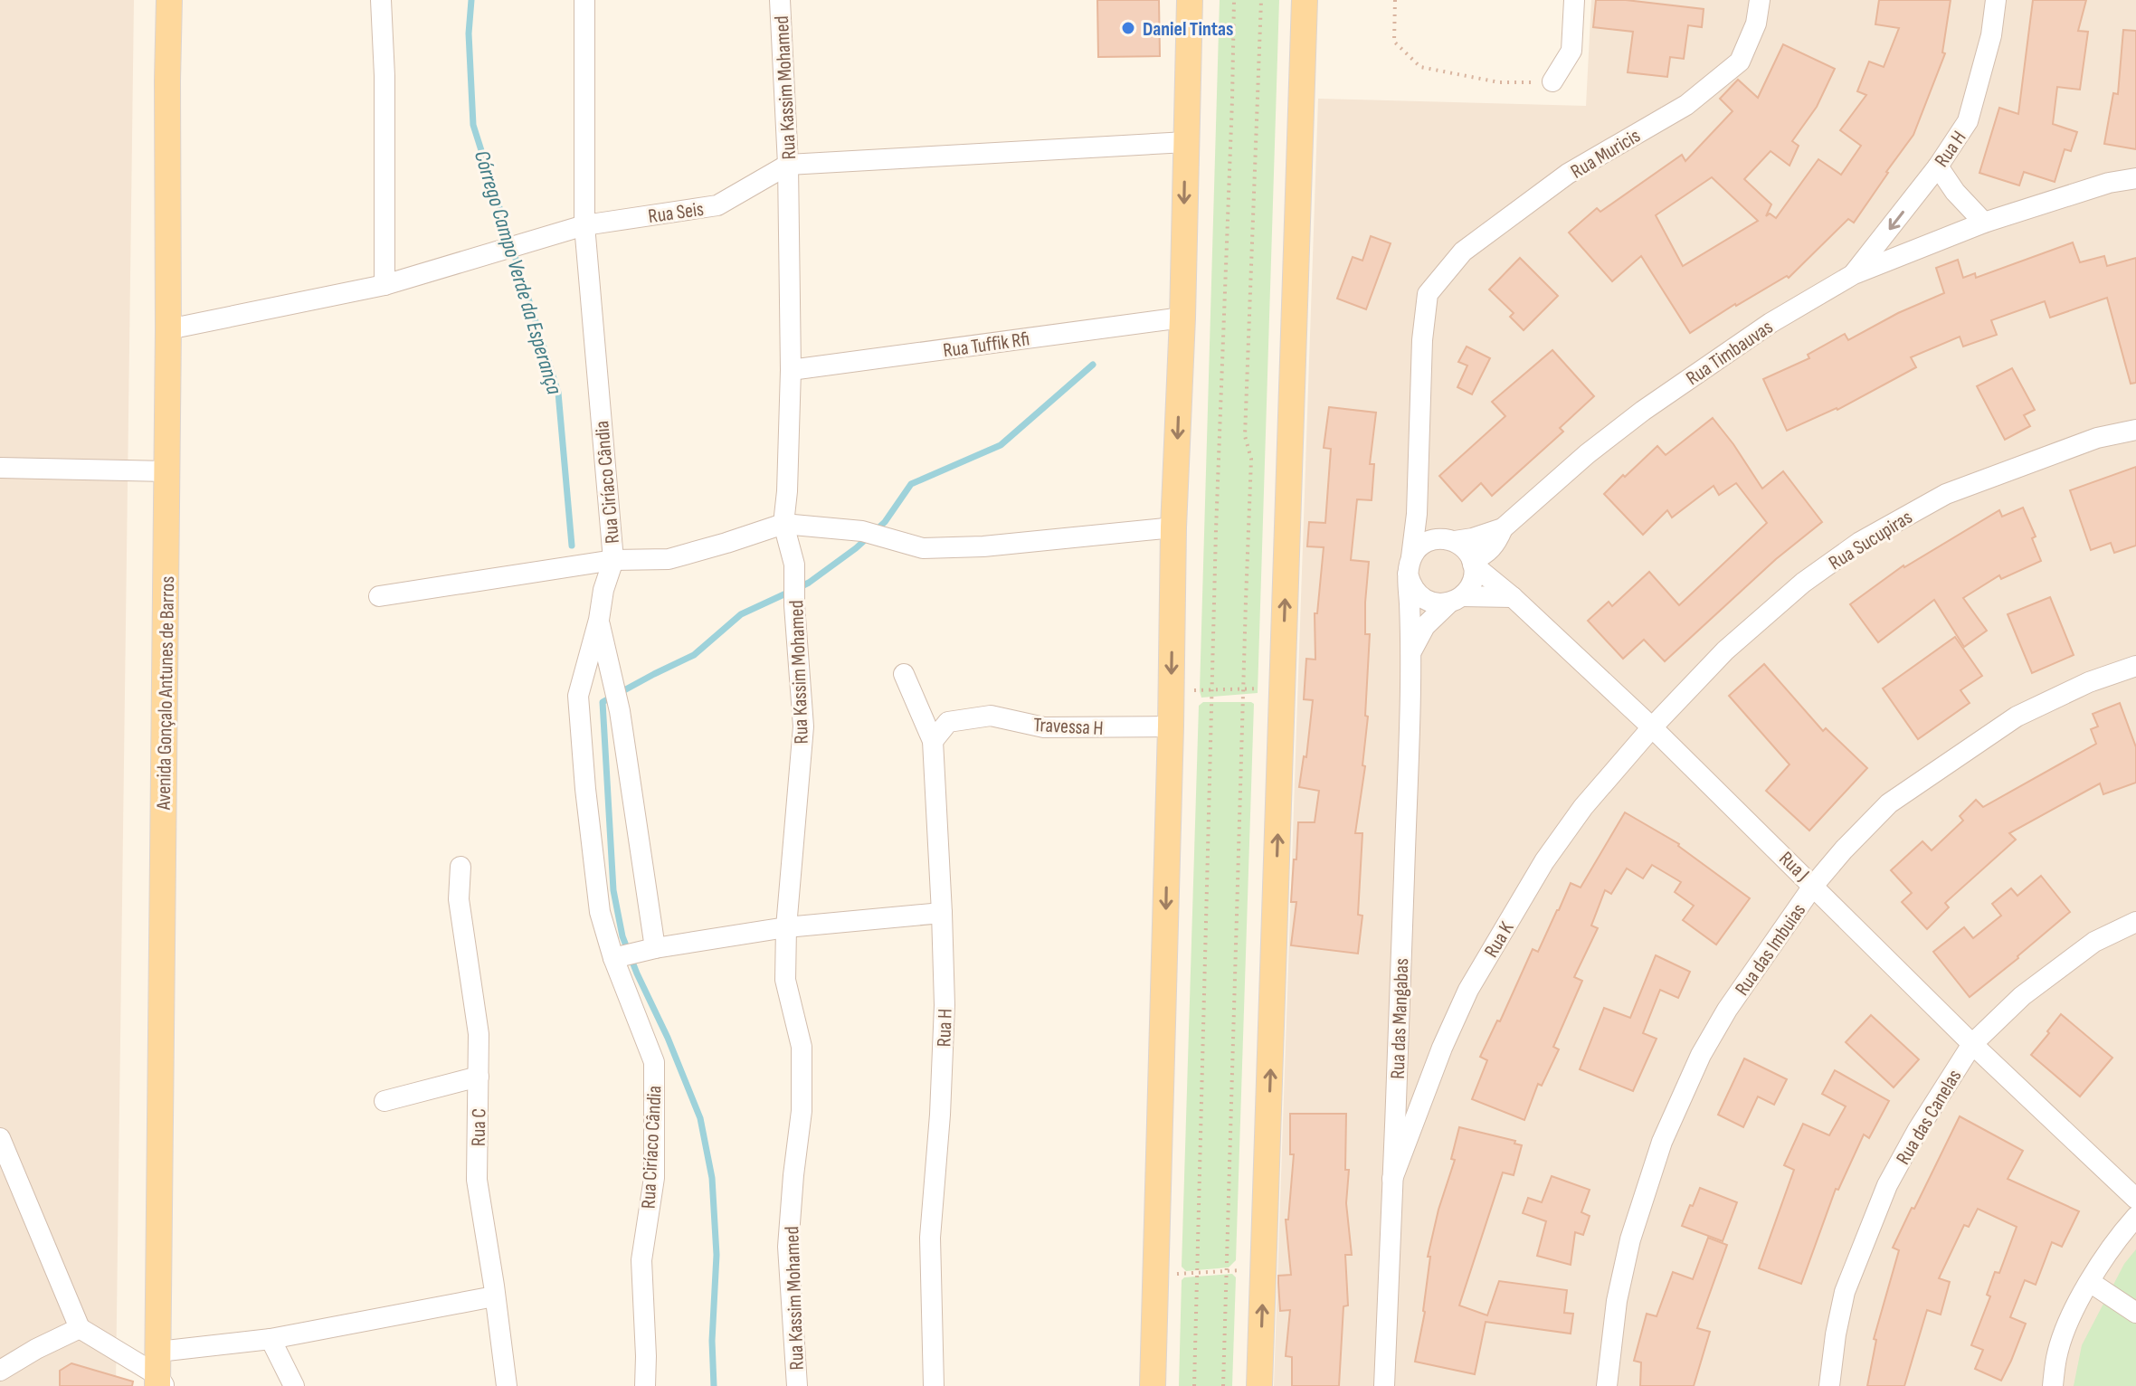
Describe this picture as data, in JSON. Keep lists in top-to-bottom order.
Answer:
{
  "streets": {
    "main road": ["Avenida Gonçalo Antunes de Barros"],
    "street": [
      "Rua Kassim Mohamed",
      "Rua H",
      "Rua Muricis",
      "Rua Seis",
      "Rua Tuffik Rfi",
      "Rua Timbauvas",
      "Rua Ciríaco Cândia",
      "Rua Sucupiras",
      "Travessa H",
      "Rua J",
      "Rua K",
      "Rua das Imbuias",
      "Rua das Mangabas",
      "Rua das Canelas",
      "Rua C"
    ]
  },
  "crossings": [
    ["Rua Kassim Mohamed", "Rua Seis"],
    ["Rua Kassim Mohamed", "Rua Tuffik Rfi"],
    ["Rua H", "Rua Timbauvas"],
    ["Rua H", "Travessa H"],
    ["Rua Muricis", "Rua das Mangabas"],
    ["Rua Seis", "Rua Ciríaco Cândia"],
    ["Rua Seis", "Avenida Gonçalo Antunes de Barros"],
    ["Rua Sucupiras", "Rua J"],
    ["Rua Sucupiras", "Rua K"],
    ["Rua J", "Rua K"],
    ["Rua J", "Rua das Imbuias"],
    ["Rua J", "Rua das Mangabas"],
    ["Rua J", "Rua das Canelas"],
    ["Rua K", "Rua das Mangabas"]
  ],
  "water": ["Córrego Campo Verde da Esperança"],
  "places": ["Daniel Tintas"]
}
